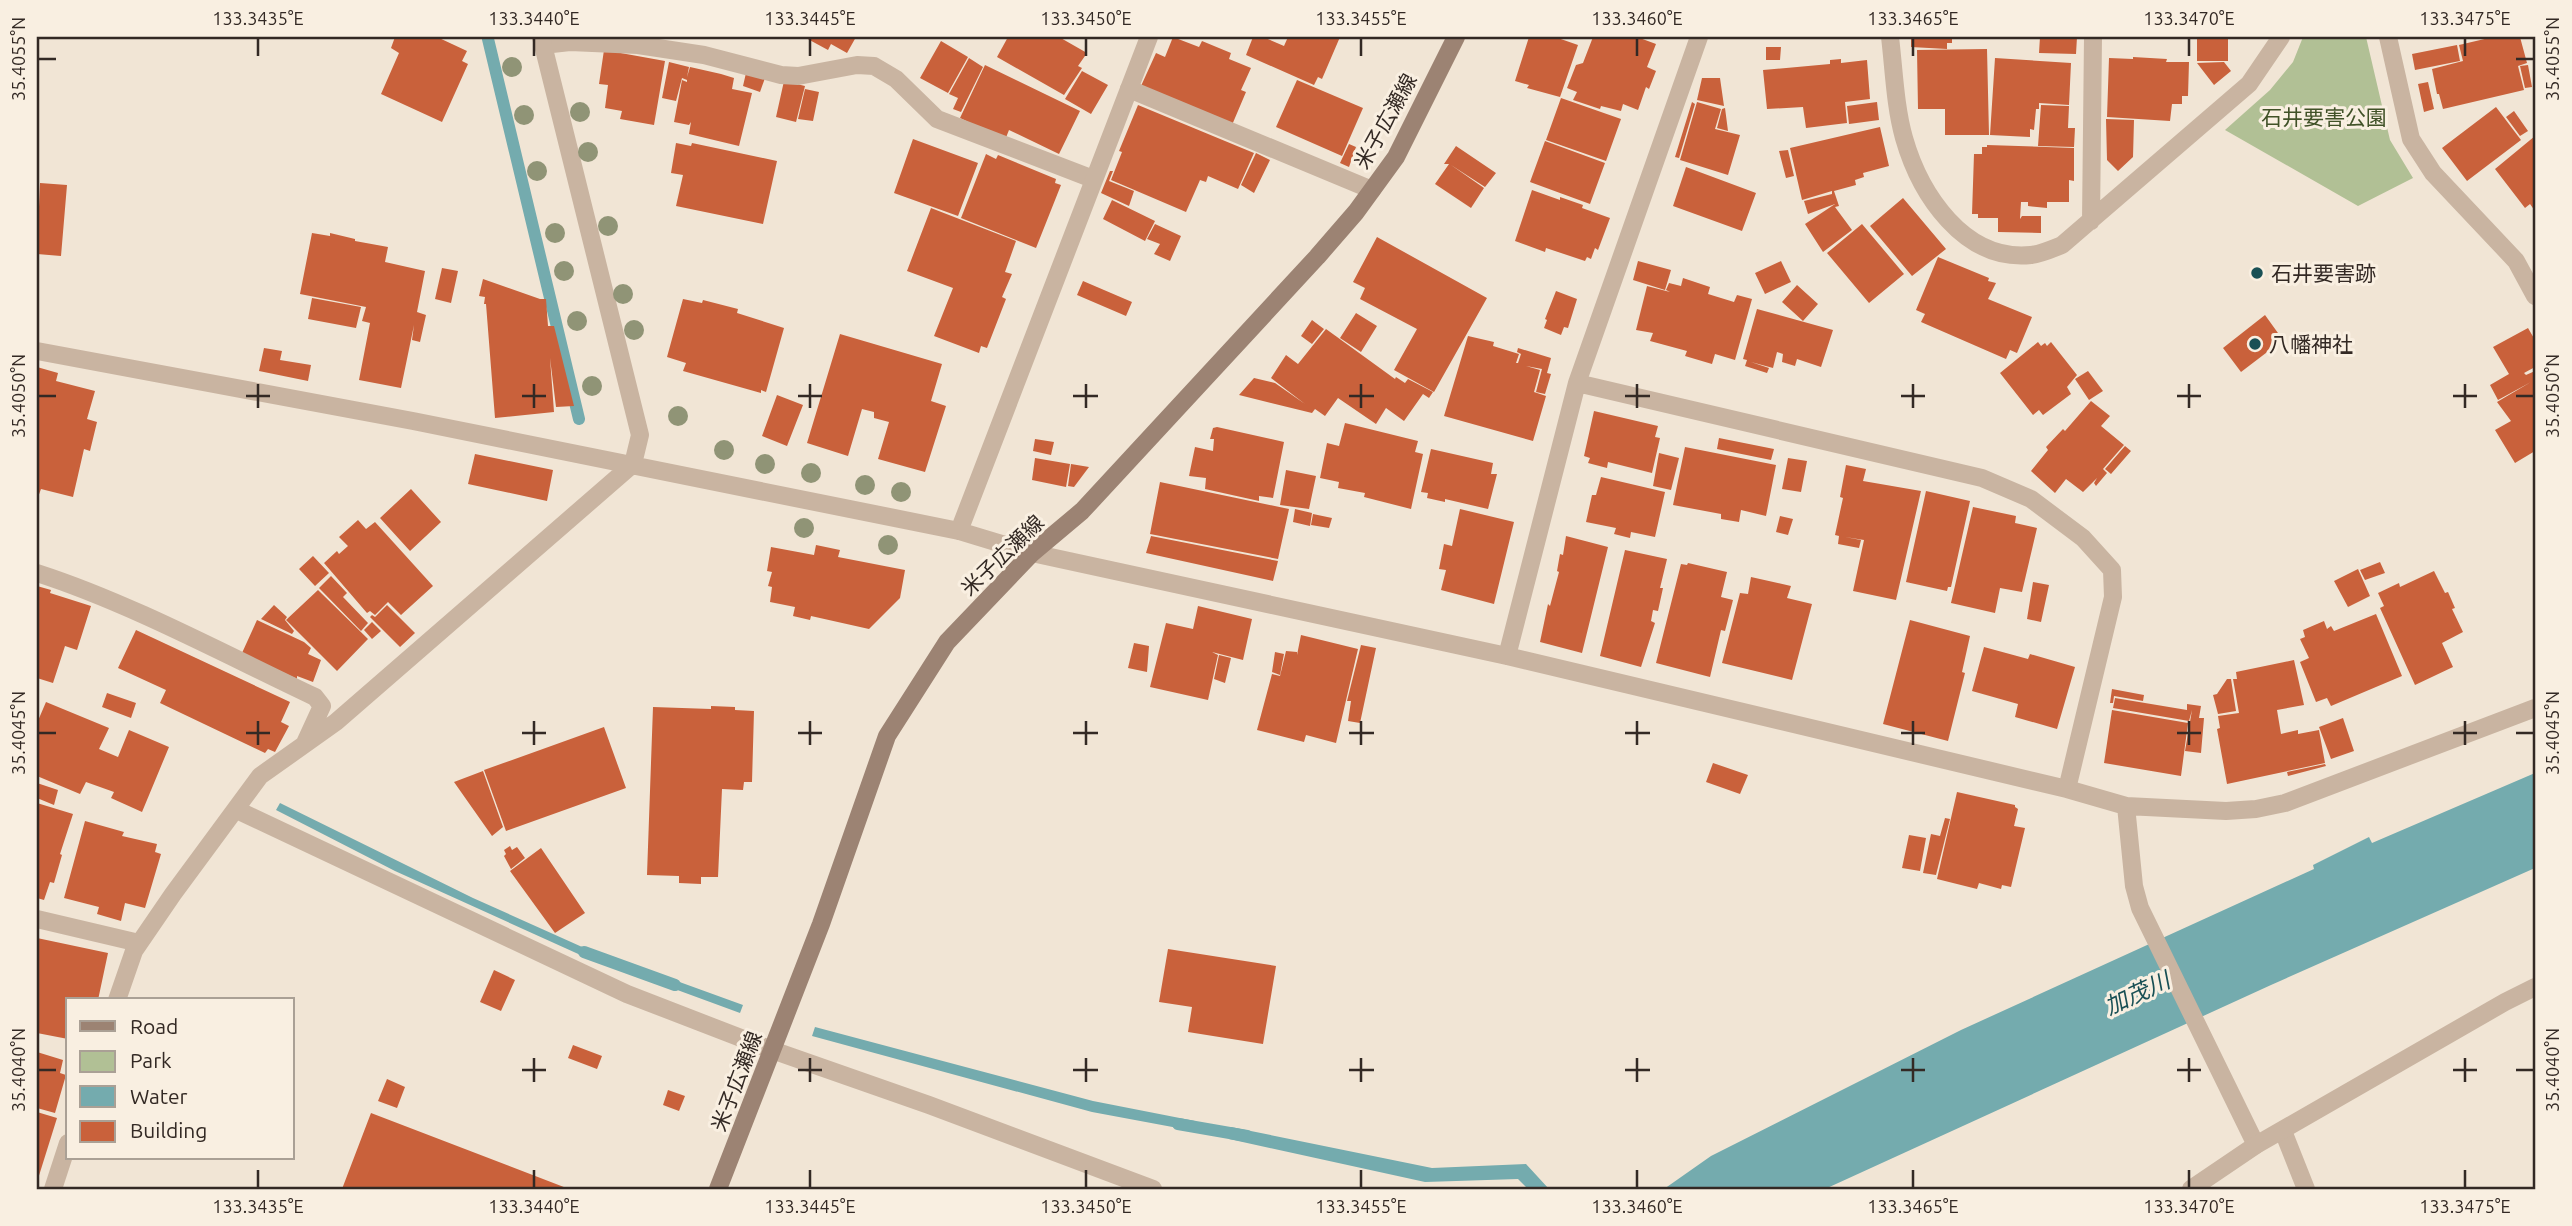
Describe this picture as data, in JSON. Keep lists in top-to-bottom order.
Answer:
{
  "streets": {
    "main road": ["米子広瀬線"]
  },
  "water": ["加茂川"],
  "parks": ["石井要害公園"],
  "places": ["石井要害跡", "八幡神社"],
  "legend": [
    "Road",
    "Park",
    "Water",
    "Building"
  ],
  "coordinates": [
    "133.3435°E",
    "133.3440°E",
    "133.3445°E",
    "133.3450°E",
    "133.3455°E",
    "133.3460°E",
    "133.3465°E",
    "133.3470°E",
    "133.3475°E",
    "35.4055°N",
    "35.4050°N",
    "35.4045°N",
    "35.4040°N"
  ]
}
